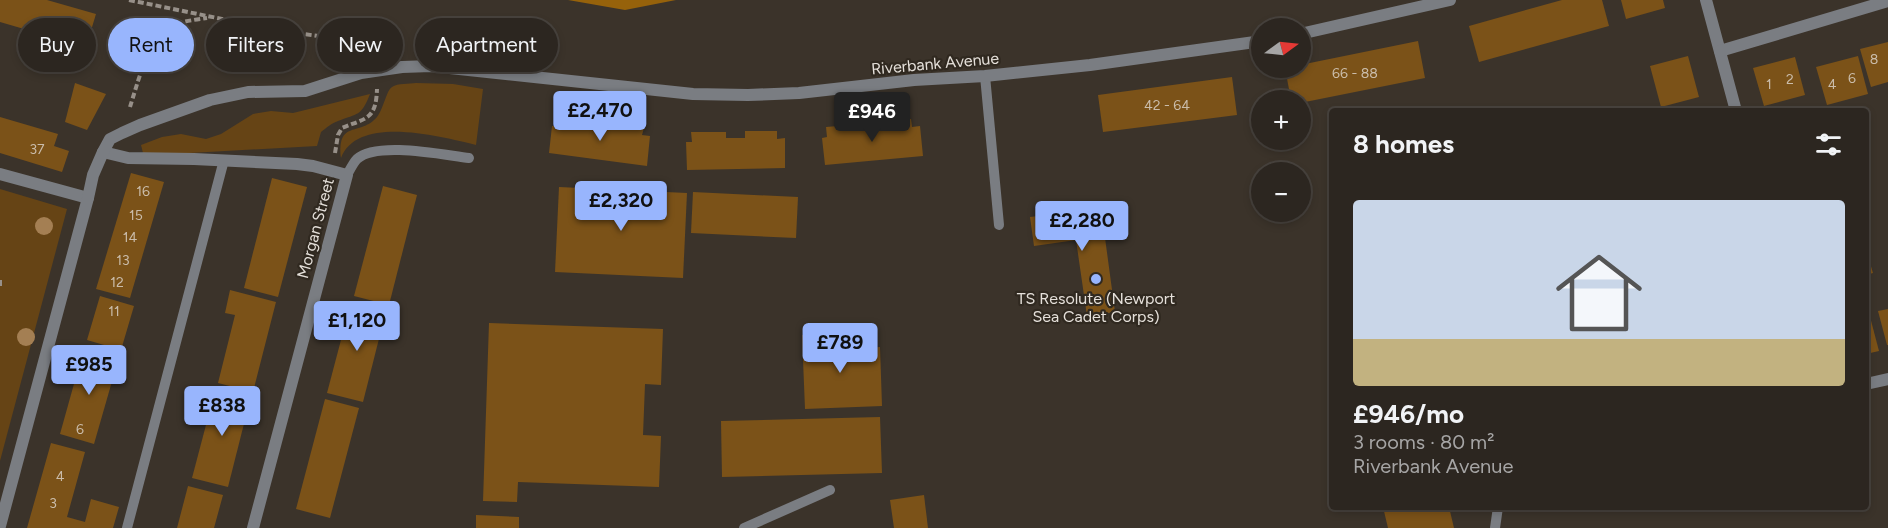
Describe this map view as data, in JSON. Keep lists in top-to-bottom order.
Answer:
{
  "streets": {
    "street": ["Riverbank Avenue", "Morgan Street"]
  },
  "crossings": [
    ["Riverbank Avenue", "Morgan Street"]
  ],
  "places": ["TS Resolute (Newport Sea Cadet Corps)"],
  "house_numbers": [
    "8",
    "66 - 88",
    "6",
    "2",
    "1",
    "4",
    "42 - 64",
    "37",
    "16",
    "15",
    "14",
    "13",
    "12",
    "11",
    "6",
    "4",
    "3"
  ],
  "north": "right",
  "page": {
    "map_buttons": ["+", "−"],
    "chip": [
      "Buy",
      "Rent",
      "Filters",
      "New",
      "Apartment"
    ],
    "price": [
      "£2,470",
      "£946",
      "£2,320",
      "£2,280",
      "£1,120",
      "£789",
      "£985",
      "£838"
    ],
    "heading": "8 homes",
    "list": [
      {
        "name": "£946/mo",
        "note": "3 rooms · 80 m² · Riverbank Avenue"
      }
    ]
  }
}
